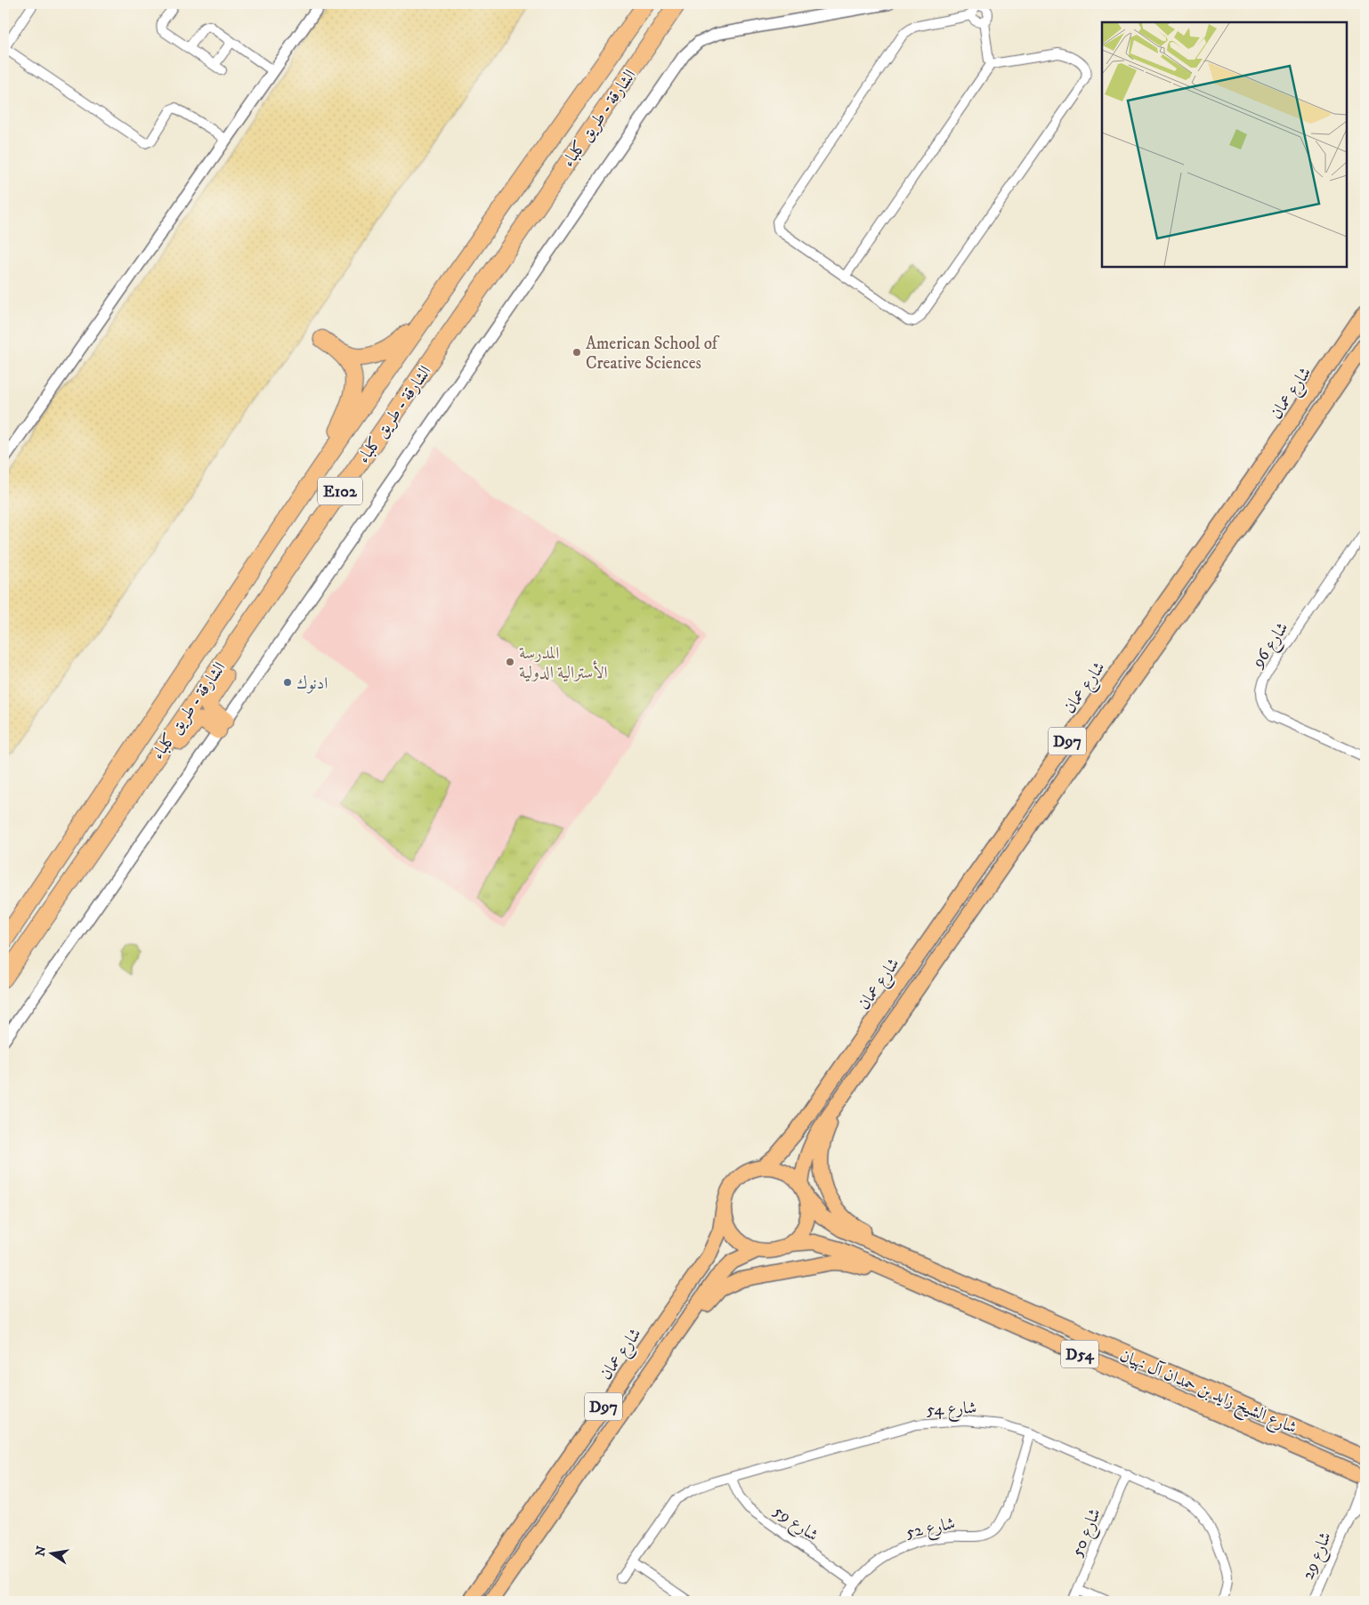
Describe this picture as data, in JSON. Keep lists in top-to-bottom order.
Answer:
{
  "streets": {
    "highway": ["الشارقة - طريق كلباء", "E102"],
    "main road": [
      "شارع عمان",
      "D97",
      "D54",
      "شارع الشيخ زايد بن حمدان آل نهيان"
    ],
    "street": [
      "شارع 96",
      "شارع 54",
      "شارع 59",
      "شارع 52",
      "شارع 50",
      "شارع 29"
    ]
  },
  "crossings": [
    ["شارع عمان", "D97"],
    ["شارع عمان", "شارع الشيخ زايد بن حمدان آل نهيان"],
    ["D97", "شارع الشيخ زايد بن حمدان آل نهيان"],
    ["شارع الشيخ زايد بن حمدان آل نهيان", "شارع 29"],
    ["شارع 54", "شارع 59"],
    ["شارع 54", "شارع 52"],
    ["شارع 54", "شارع 50"],
    ["شارع 59", "شارع 52"]
  ],
  "places": ["American School of Creative Sciences", "المدرسة الأسترالية الدولية", "ادنوك"],
  "north": "left"
}
